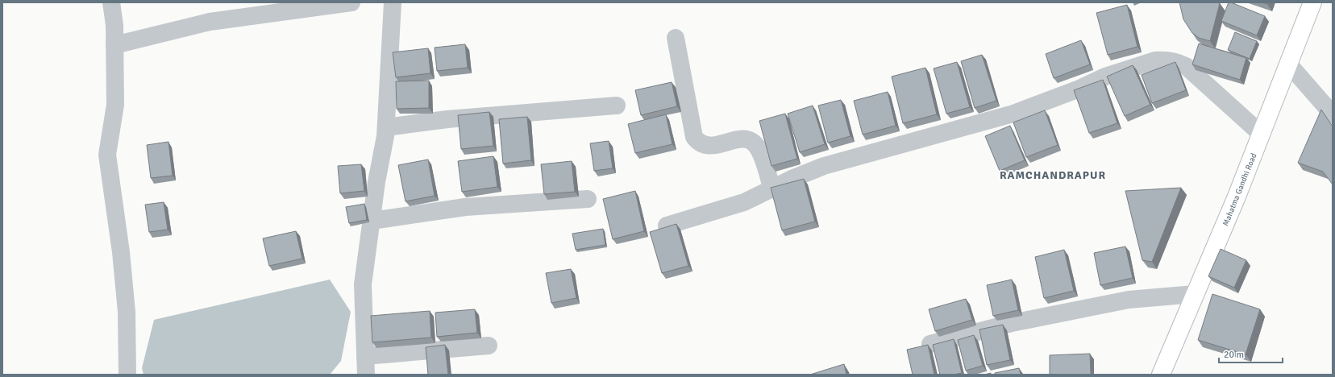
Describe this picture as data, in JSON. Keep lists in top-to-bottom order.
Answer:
{
  "streets": {
    "main road": ["Mahatma Gandhi Road"]
  },
  "districts": ["RAMCHANDRAPUR"],
  "scale_bar": "20 m"
}
